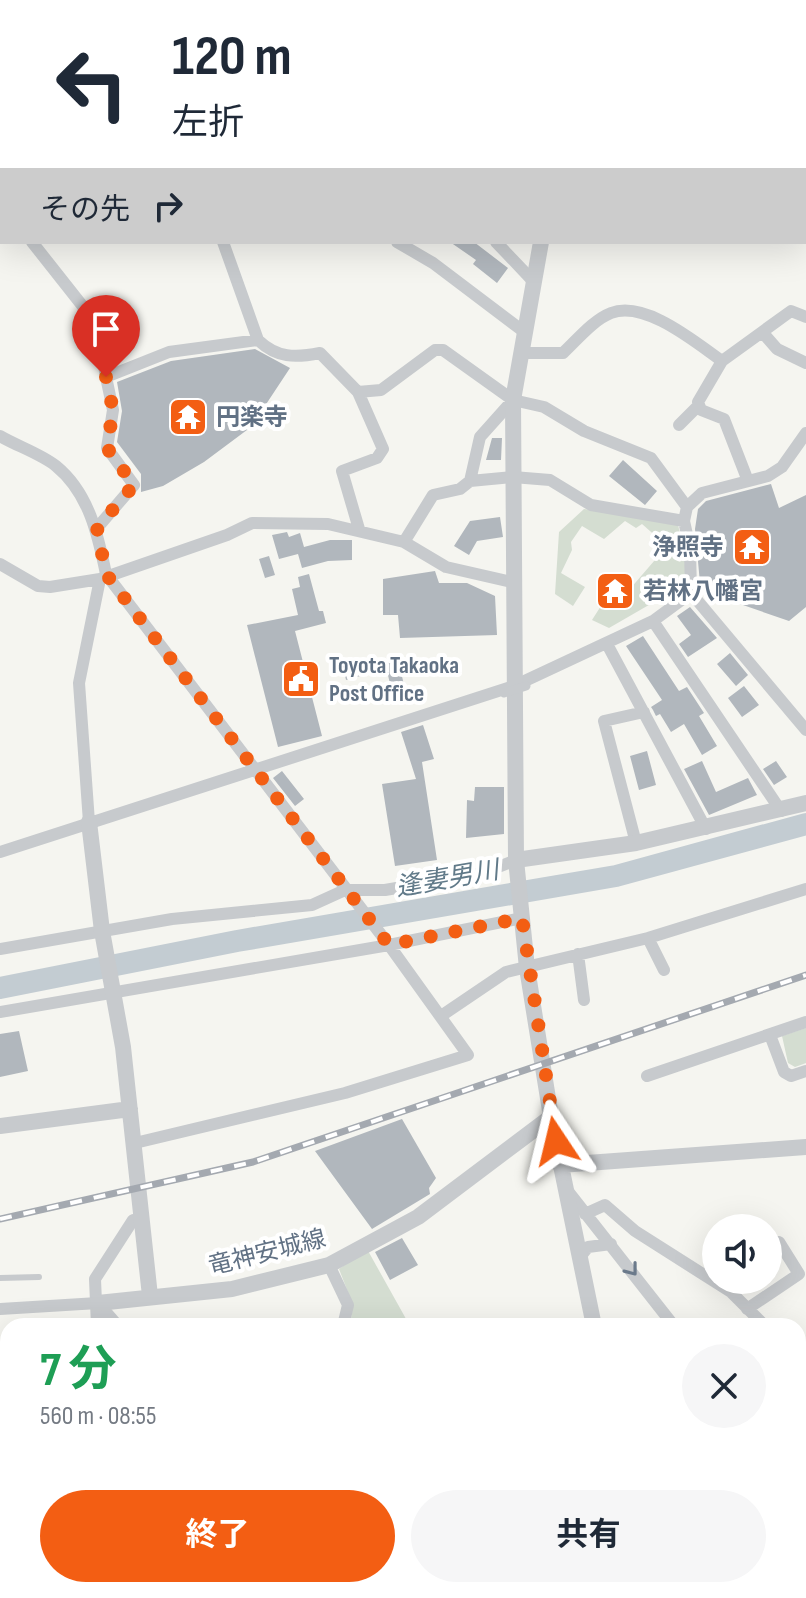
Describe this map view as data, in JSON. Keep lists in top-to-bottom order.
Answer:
{
  "streets": {
    "street": ["竜神安城線"]
  },
  "water": ["逢妻男川"],
  "places": {
    "temple": ["円楽寺", "浄照寺", "若林八幡宮"],
    "public building": ["Toyota Takaoka Post Office"]
  },
  "page": {
    "turn": ["120 m", "左折"],
    "then": "その先",
    "heading": ["7 分", "560 m · 08:55"],
    "buttons": ["終了", "共有"]
  }
}
